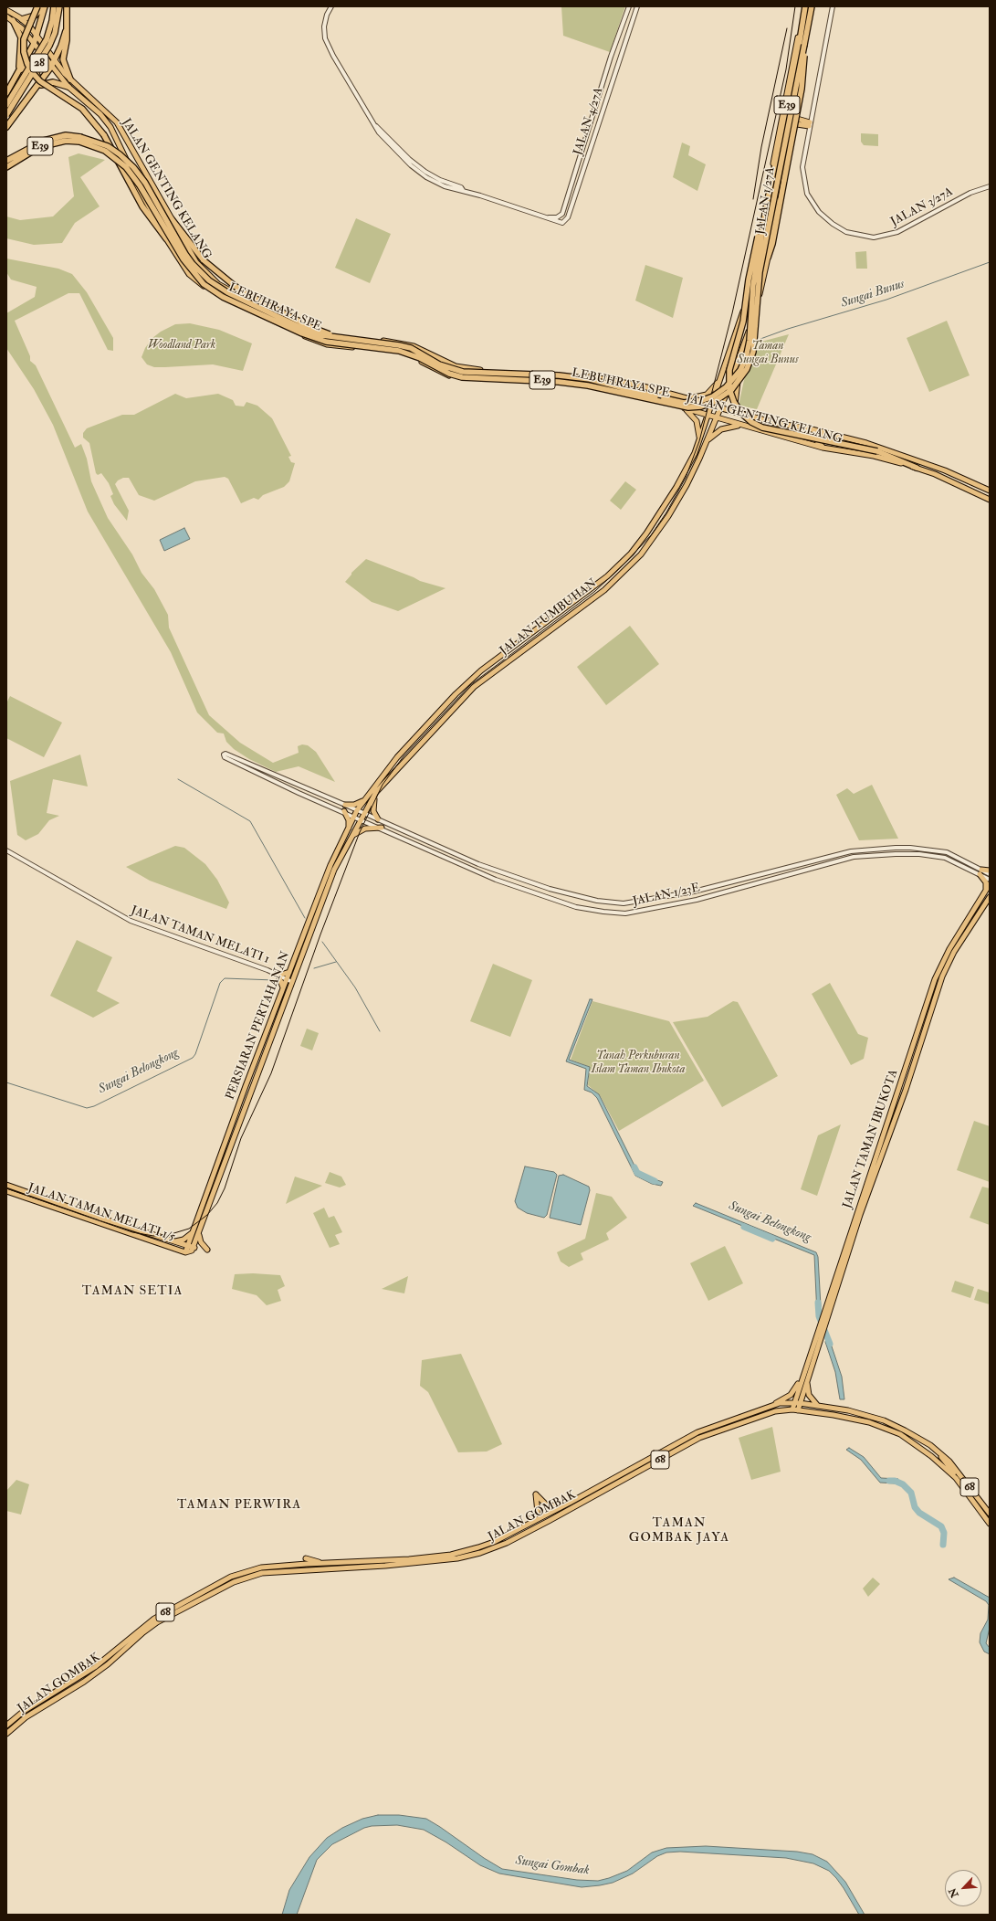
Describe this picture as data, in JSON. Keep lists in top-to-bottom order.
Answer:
{
  "streets": {
    "highway": ["28", "E39", "LEBUHRAYA SPE"],
    "main road": [
      "JALAN GENTING KELANG",
      "JALAN 1/27A",
      "JALAN TUMBUHAN",
      "PERSIARAN PERTAHANAN",
      "JALAN TAMAN IBUKOTA",
      "JALAN TAMAN MELATI 1/5",
      "68",
      "JALAN GOMBAK"
    ],
    "street": [
      "JALAN 4/27A",
      "JALAN 3/27A",
      "JALAN 1/23E",
      "JALAN TAMAN MELATI 1"
    ]
  },
  "crossings": [
    ["E39", "JALAN GENTING KELANG"],
    ["E39", "LEBUHRAYA SPE"],
    ["JALAN GENTING KELANG", "JALAN 1/27A"],
    ["JALAN GENTING KELANG", "JALAN TUMBUHAN"],
    ["JALAN 1/27A", "LEBUHRAYA SPE"],
    ["JALAN 1/27A", "JALAN TUMBUHAN"],
    ["JALAN TUMBUHAN", "JALAN 1/23E"],
    ["JALAN TUMBUHAN", "PERSIARAN PERTAHANAN"],
    ["JALAN 1/23E", "PERSIARAN PERTAHANAN"],
    ["JALAN TAMAN MELATI 1", "PERSIARAN PERTAHANAN"],
    ["PERSIARAN PERTAHANAN", "JALAN TAMAN MELATI 1/5"],
    ["JALAN TAMAN IBUKOTA", "JALAN GOMBAK"]
  ],
  "districts": ["TAMAN SETIA", "TAMAN PERWIRA", "TAMAN GOMBAK JAYA"],
  "water": ["Sungai Bunus", "Sungai Belongkong", "Sungai Gombak"],
  "parks": ["Woodland Park", "Taman Sungai Bunus", "Tanah Perkuburan Islam Taman Ibukota"],
  "north": "bottom left"
}
